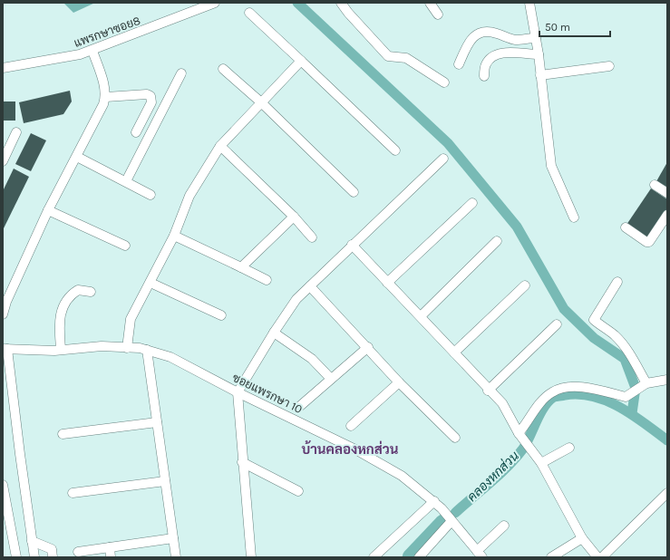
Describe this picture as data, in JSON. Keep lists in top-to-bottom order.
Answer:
{
  "streets": {
    "street": ["แพรกษาซอย8", "ซอยแพรกษา 10"]
  },
  "districts": ["บ้านคลองหกส่วน"],
  "water": ["คลองหกส่วน"],
  "scale_bar": "50 m"
}
